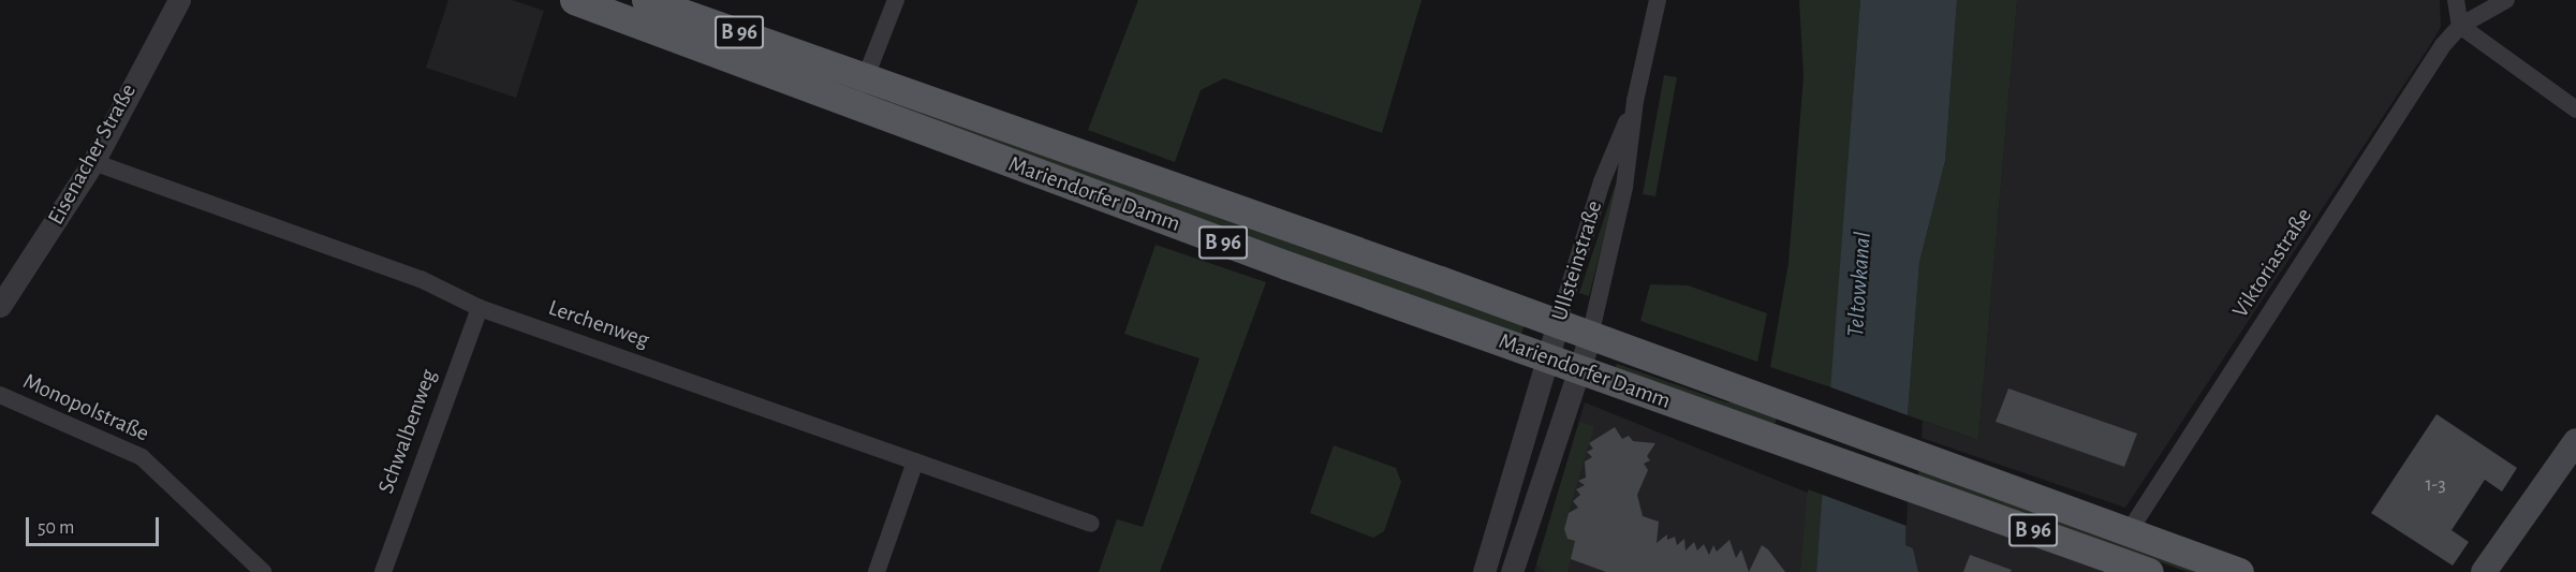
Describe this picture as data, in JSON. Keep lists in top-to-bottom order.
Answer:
{
  "streets": {
    "main road": ["B 96", "Mariendorfer Damm"],
    "street": [
      "Eisenacher Straße",
      "Ullsteinstraße",
      "Viktoriastraße",
      "Lerchenweg",
      "Monopolstraße",
      "Schwalbenweg"
    ]
  },
  "crossings": [
    ["B 96", "Mariendorfer Damm"],
    ["B 96", "Viktoriastraße"],
    ["Eisenacher Straße", "Lerchenweg"],
    ["Mariendorfer Damm", "Ullsteinstraße"],
    ["Mariendorfer Damm", "Viktoriastraße"],
    ["Lerchenweg", "Schwalbenweg"]
  ],
  "water": ["Teltowkanal"],
  "house_numbers": ["1-3"],
  "scale_bar": "50 m"
}
